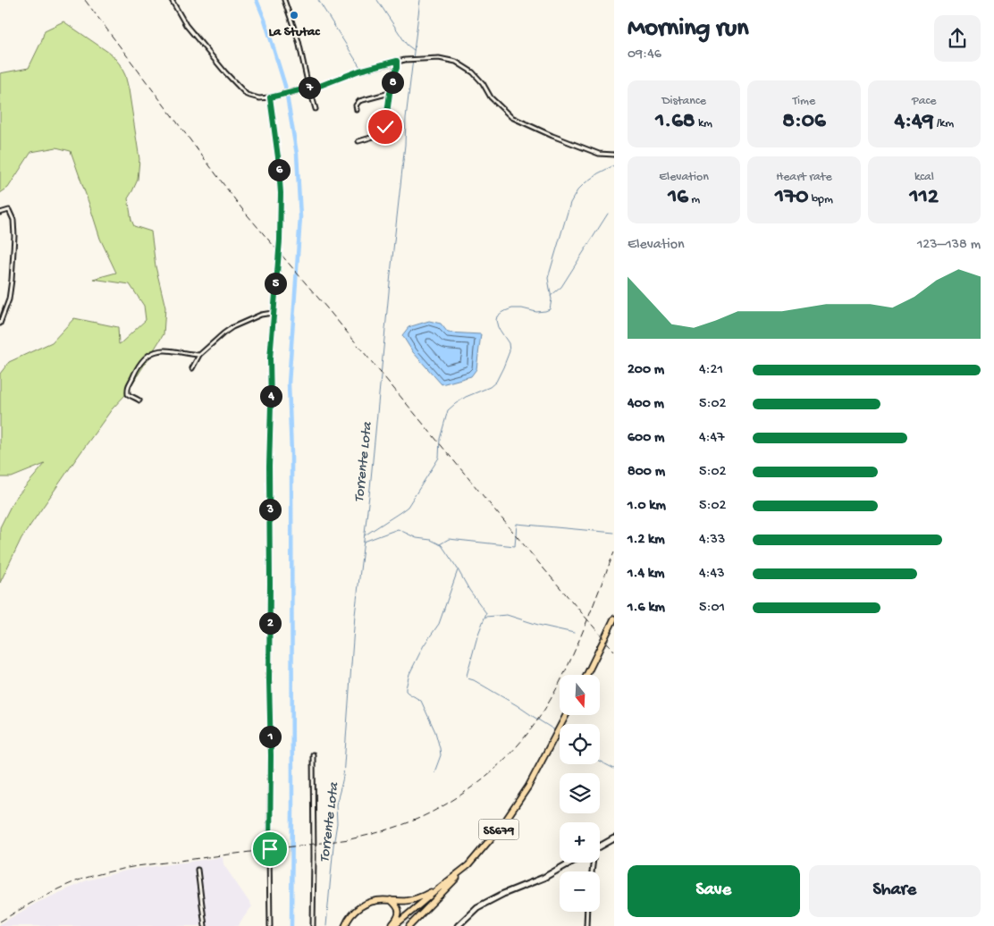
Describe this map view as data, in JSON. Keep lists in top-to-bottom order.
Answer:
{
  "streets": {
    "main road": ["SS679"]
  },
  "water": ["Torrente Lota"],
  "places": ["La Stutac"],
  "north": "bottom",
  "page": {
    "heading": ["Morning run", "09:46"],
    "pins": [
      "8",
      "7",
      "6",
      "5",
      "4",
      "3",
      "2",
      "1"
    ],
    "stats": [
      ["Distance", "1.68 km"],
      ["Time", "8:06"],
      ["Pace", "4:49 /km"],
      ["Elevation", "16 m"],
      ["Heart rate", "170 bpm"],
      ["kcal", "112"]
    ],
    "chart": ["Elevation", "123–138 m"],
    "list": [
      {
        "name": "200 m",
        "note": "4:21"
      },
      {
        "name": "400 m",
        "note": "5:02"
      },
      {
        "name": "600 m",
        "note": "4:47"
      },
      {
        "name": "800 m",
        "note": "5:02"
      },
      {
        "name": "1.0 km",
        "note": "5:02"
      },
      {
        "name": "1.2 km",
        "note": "4:33"
      },
      {
        "name": "1.4 km",
        "note": "4:43"
      },
      {
        "name": "1.6 km",
        "note": "5:01"
      }
    ],
    "map_buttons": ["+", "−"],
    "buttons": ["Save", "Share"]
  }
}
